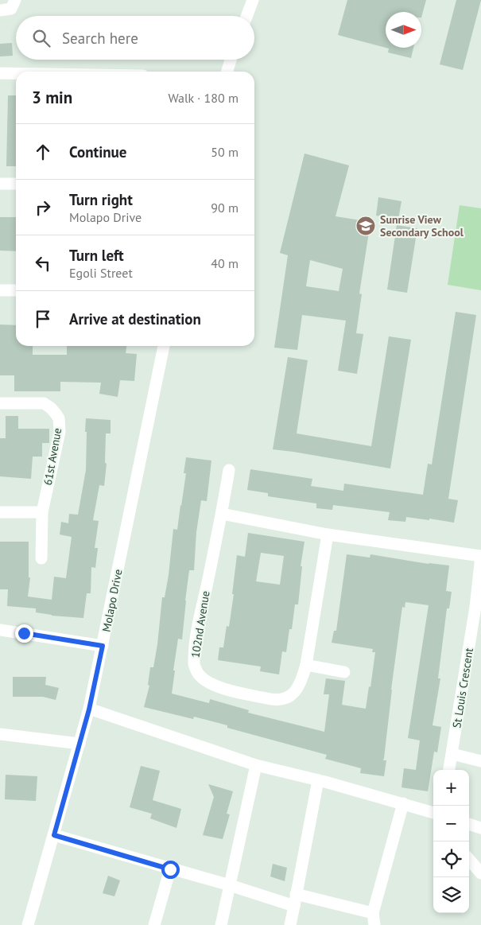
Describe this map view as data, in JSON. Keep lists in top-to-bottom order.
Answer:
{
  "streets": {
    "street": [
      "61st Avenue",
      "Molapo Drive",
      "102nd Avenue",
      "St Louis Crescent"
    ]
  },
  "places": {
    "school or university": ["Sunrise View Secondary School"]
  },
  "north": "right",
  "page": {
    "search": "Search here",
    "heading": ["3 min", "Walk · 180 m"],
    "list": [
      ["Continue", "50 m"],
      ["Turn right", "Molapo Drive", "90 m"],
      ["Turn left", "Egoli Street", "40 m"],
      "Arrive at destination"
    ],
    "map_buttons": ["+", "−"]
  }
}
